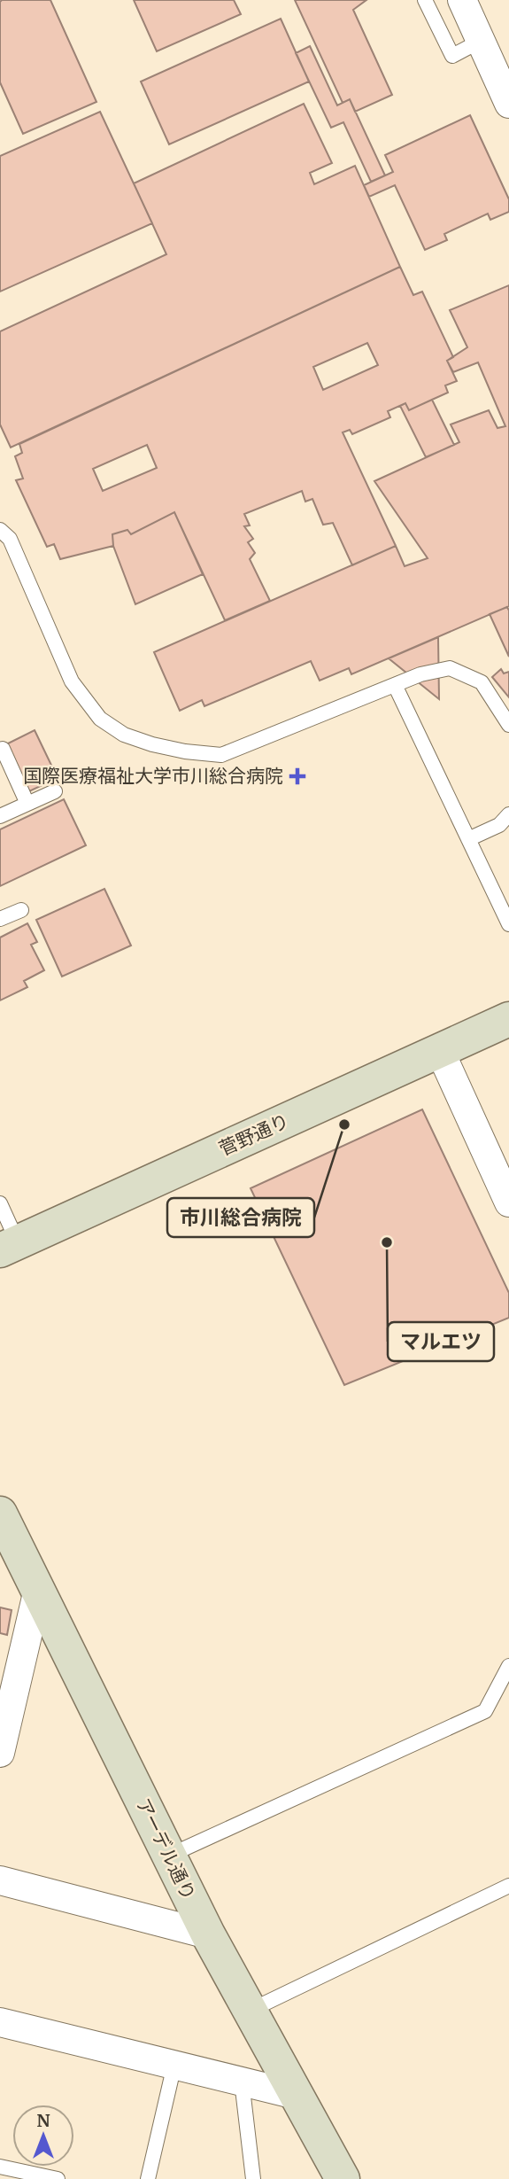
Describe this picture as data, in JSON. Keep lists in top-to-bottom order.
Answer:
{
  "streets": {
    "street": ["菅野通り", "アーデル通り"]
  },
  "places": {
    "health": ["国際医療福祉大学市川総合病院"],
    "other": ["市川総合病院", "マルエツ"]
  },
  "north": "top"
}
